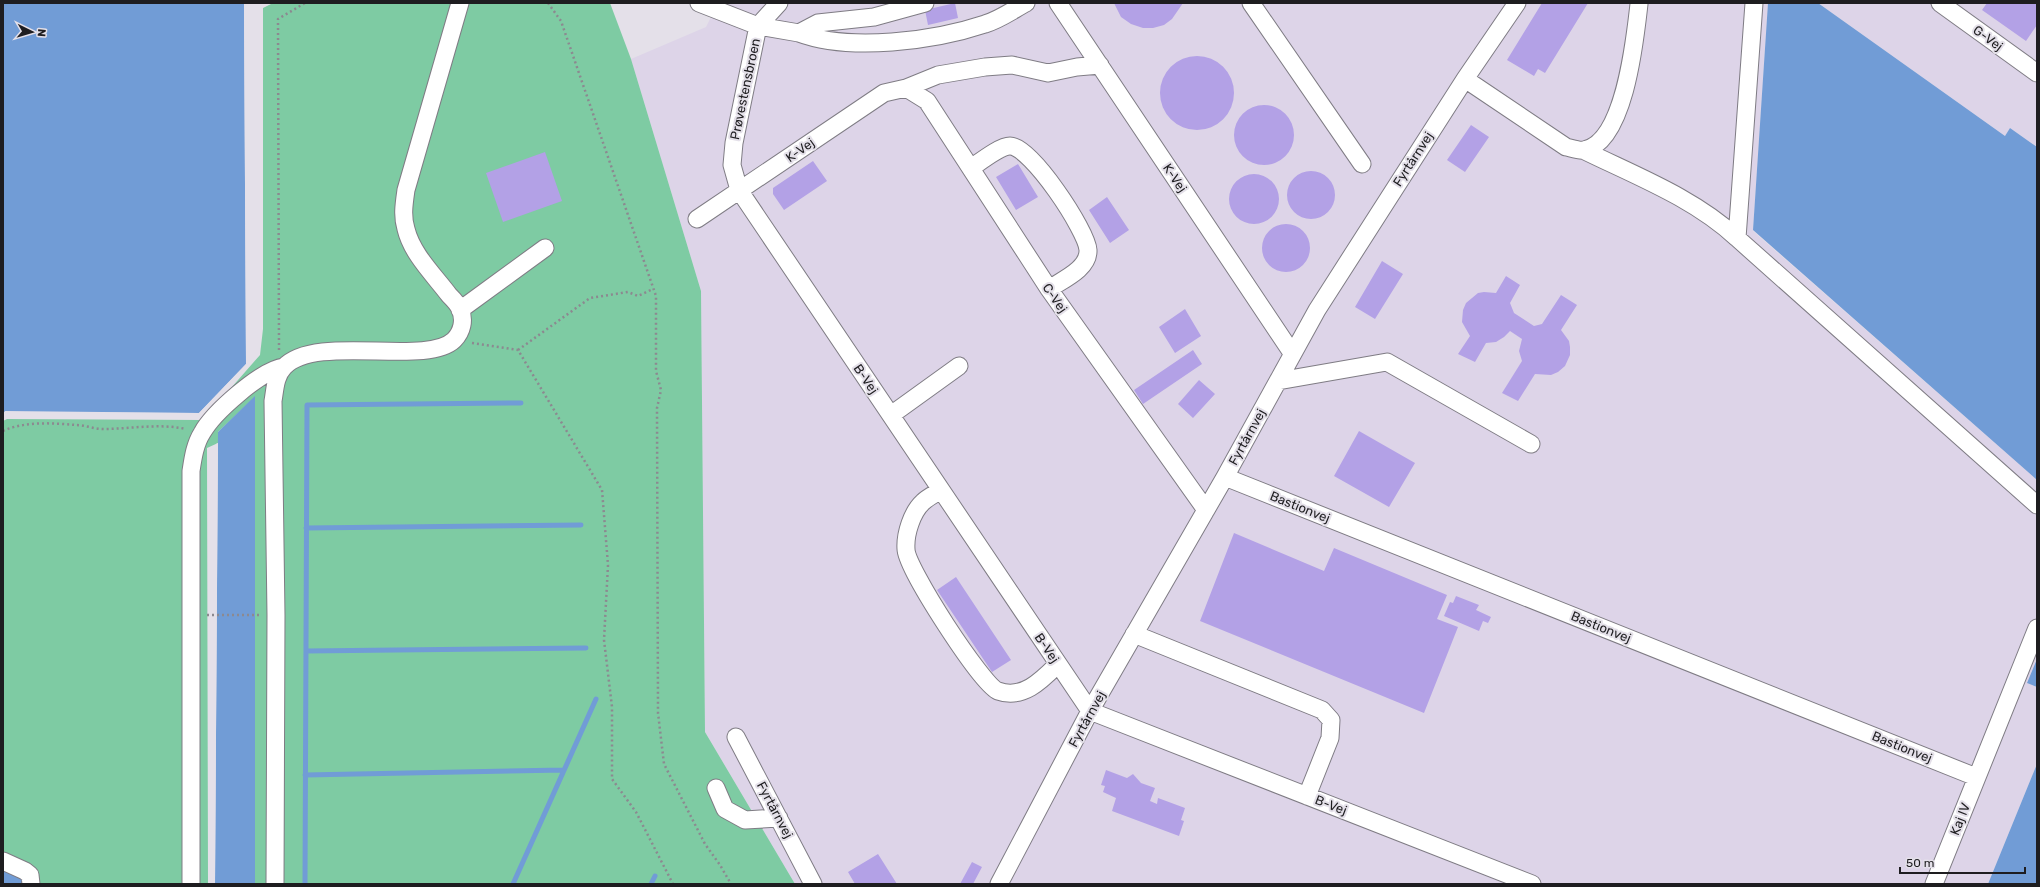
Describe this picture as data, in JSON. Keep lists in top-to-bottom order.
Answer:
{
  "streets": {
    "street": [
      "G-Vej",
      "Prøvestensbroen",
      "K-Vej",
      "Fyrtårnvej",
      "C-Vej",
      "B-Vej",
      "Bastionvej",
      "Kaj IV"
    ]
  },
  "crossings": [
    ["Prøvestensbroen", "K-Vej"],
    ["Prøvestensbroen", "B-Vej"],
    ["K-Vej", "Fyrtårnvej"],
    ["K-Vej", "C-Vej"],
    ["K-Vej", "B-Vej"],
    ["Fyrtårnvej", "C-Vej"],
    ["Fyrtårnvej", "B-Vej"],
    ["Fyrtårnvej", "Bastionvej"],
    ["Bastionvej", "Kaj IV"]
  ],
  "scale_bar": "50 m",
  "north": "right"
}
